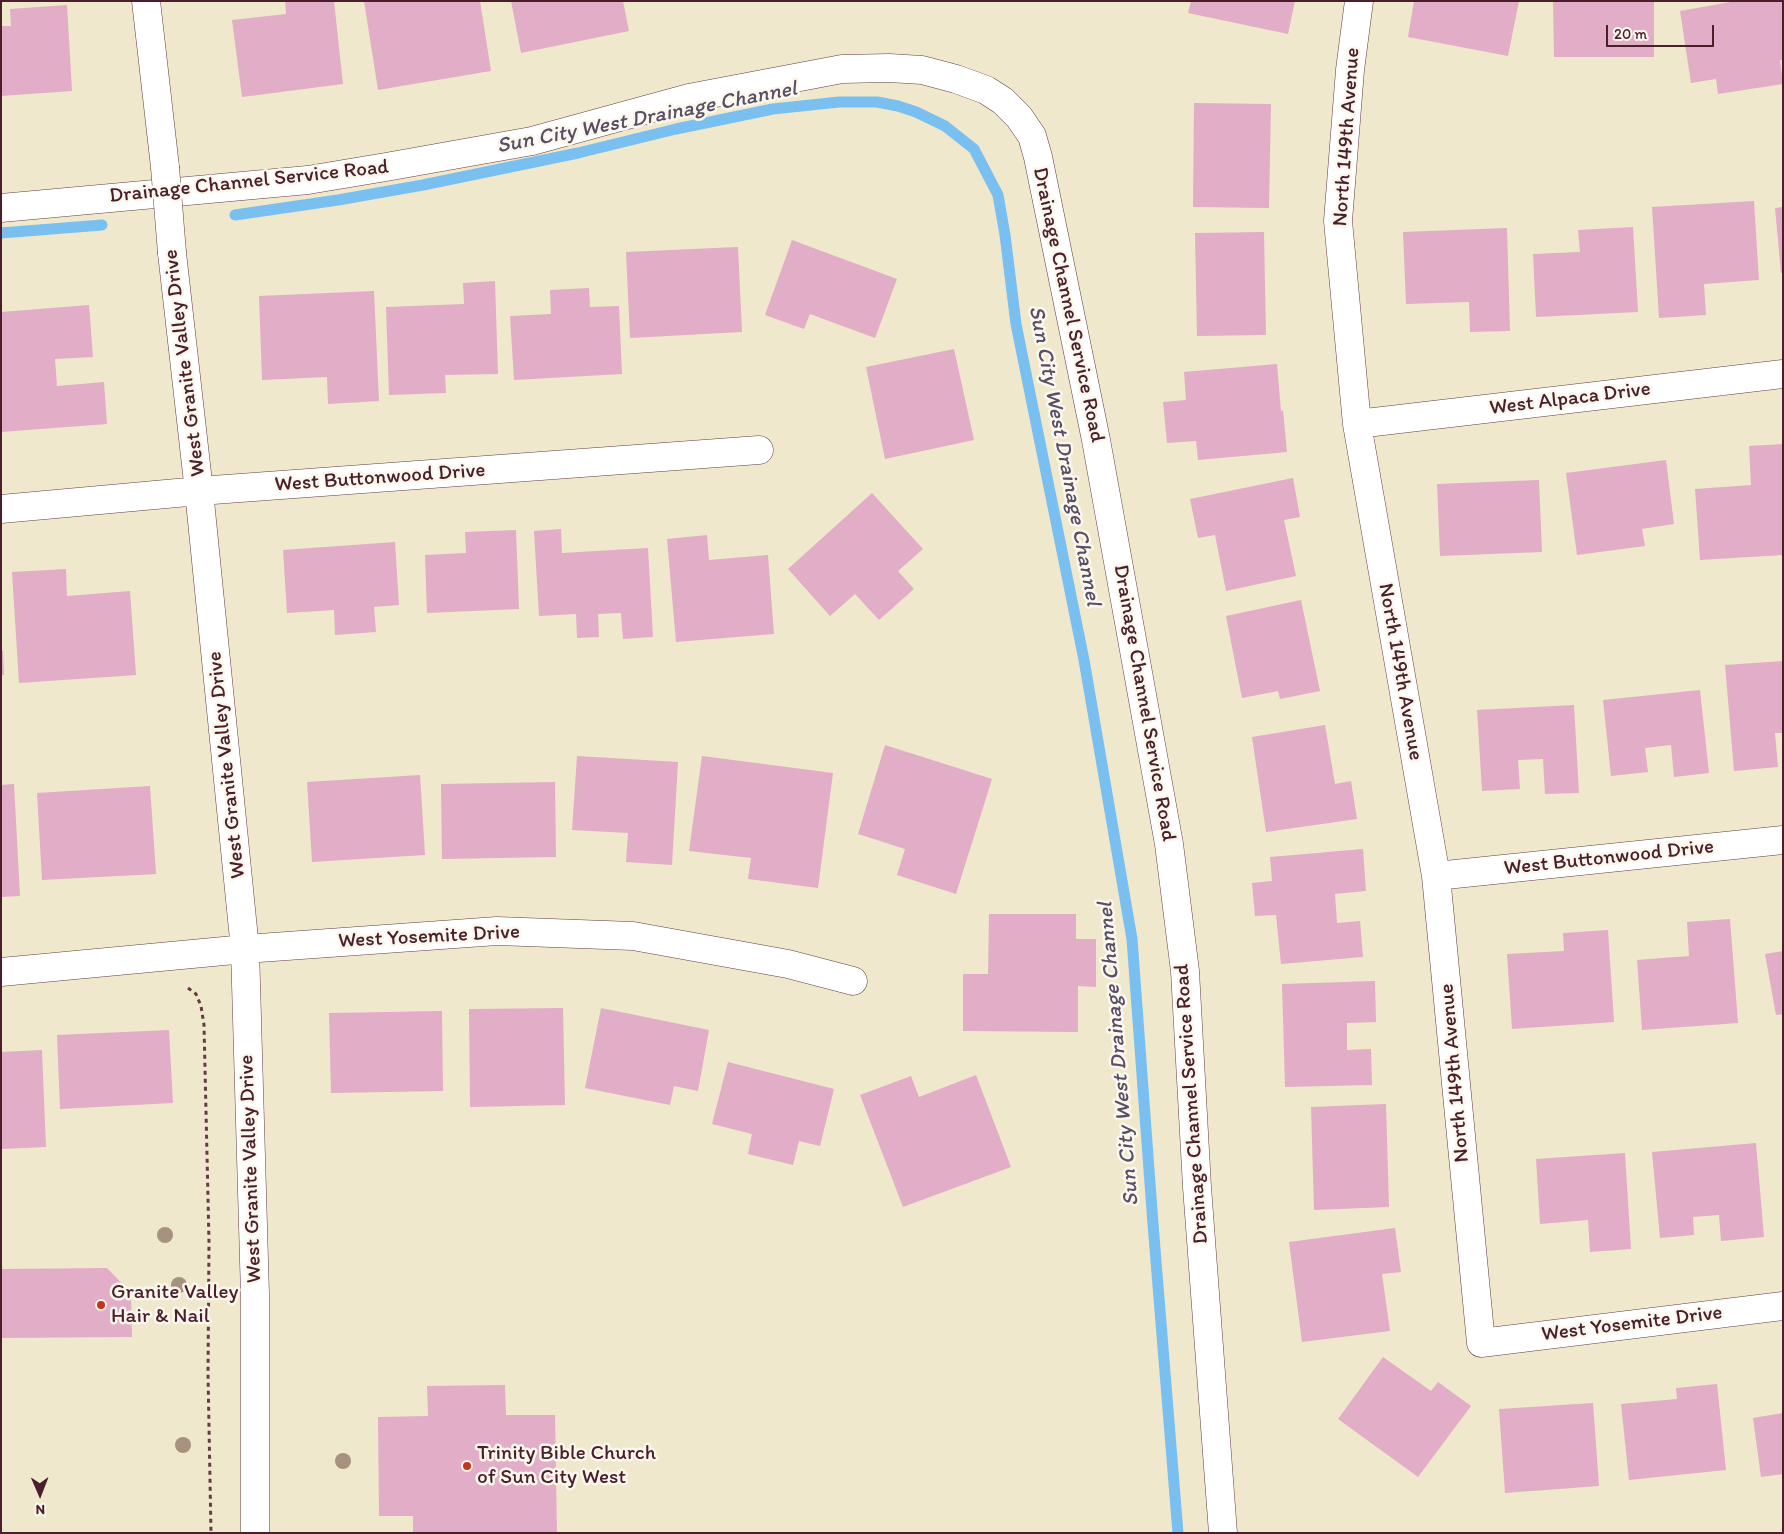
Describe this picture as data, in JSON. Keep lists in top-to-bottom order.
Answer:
{
  "streets": {
    "street": [
      "North 149th Avenue",
      "Drainage Channel Service Road",
      "West Granite Valley Drive",
      "West Alpaca Drive",
      "West Buttonwood Drive",
      "West Yosemite Drive"
    ]
  },
  "crossings": [
    ["North 149th Avenue", "West Alpaca Drive"],
    ["North 149th Avenue", "West Buttonwood Drive"],
    ["North 149th Avenue", "West Yosemite Drive"],
    ["West Granite Valley Drive", "West Buttonwood Drive"],
    ["West Granite Valley Drive", "West Yosemite Drive"]
  ],
  "water": ["Sun City West Drainage Channel"],
  "places": ["Granite Valley Hair & Nail", "Trinity Bible Church of Sun City West"],
  "scale_bar": "20 m",
  "north": "bottom"
}
